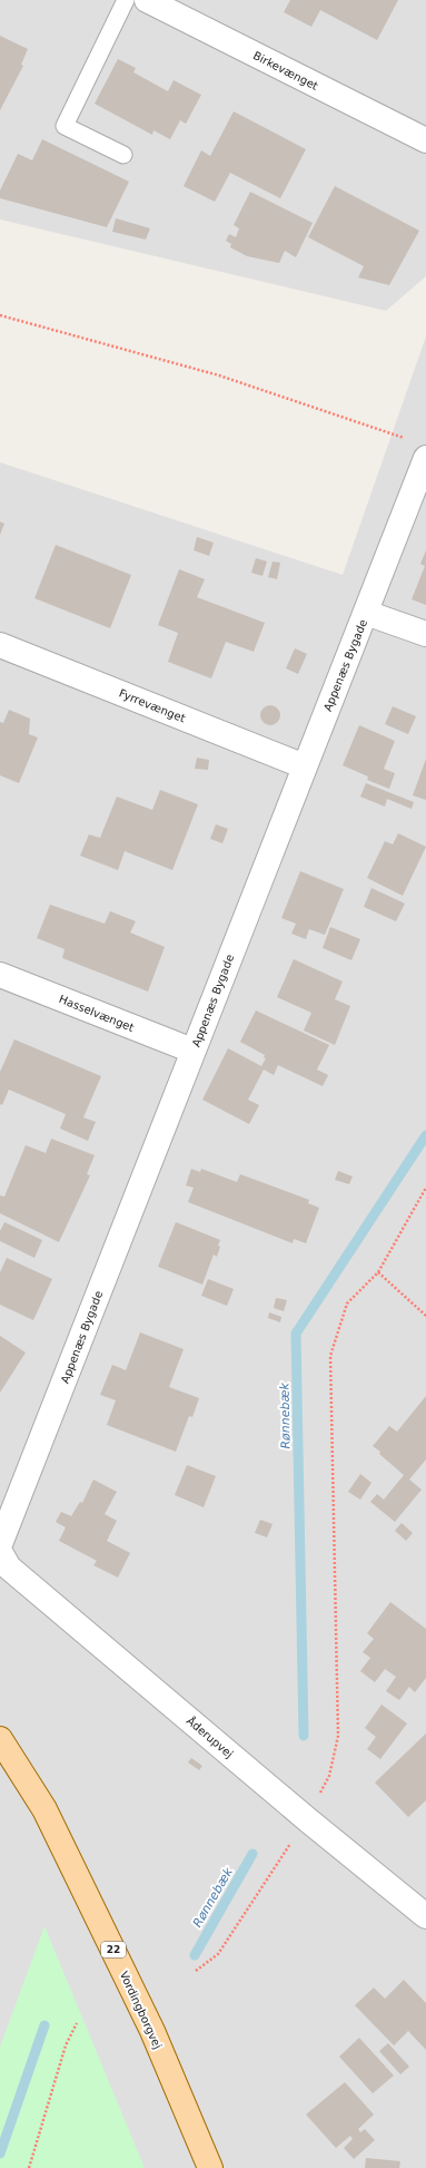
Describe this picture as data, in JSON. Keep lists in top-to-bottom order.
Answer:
{
  "streets": {
    "main road": ["22", "Vordingborgvej"],
    "street": [
      "Birkevænget",
      "Appenæs Bygade",
      "Fyrrevænget",
      "Hasselvænget",
      "Åderupvej"
    ]
  },
  "crossings": [
    ["Appenæs Bygade", "Fyrrevænget"],
    ["Appenæs Bygade", "Hasselvænget"]
  ],
  "water": ["Rønnebæk"]
}
